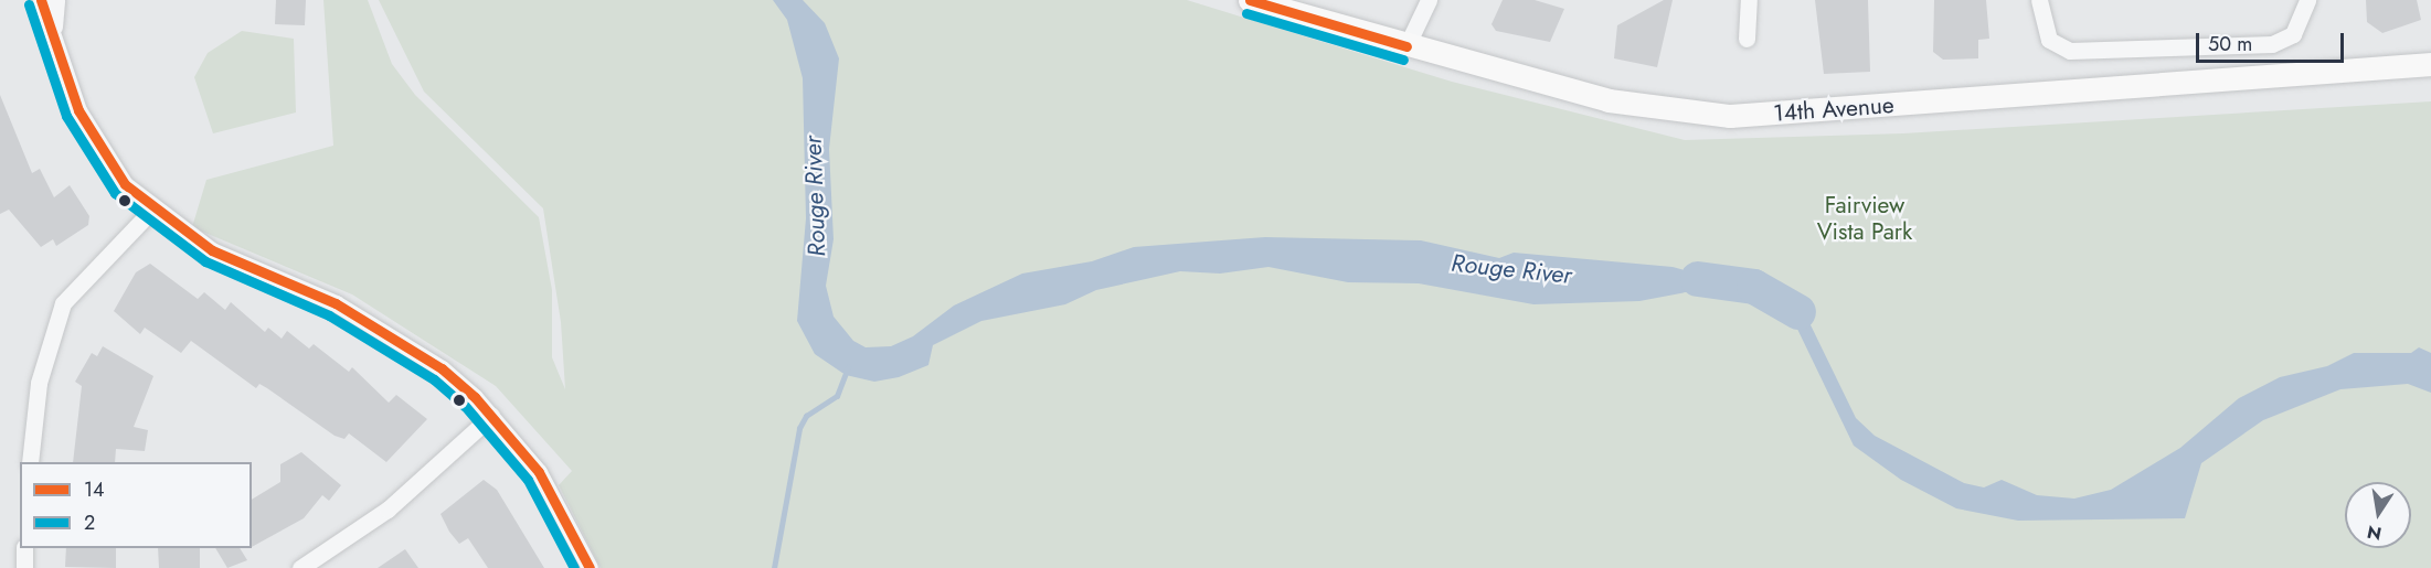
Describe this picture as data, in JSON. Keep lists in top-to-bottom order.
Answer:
{
  "streets": {
    "main road": ["14th Avenue"]
  },
  "water": ["Rouge River"],
  "parks": ["Fairview Vista Park"],
  "lines": ["transit line 14", "transit line 2"],
  "legend": ["14", "2"],
  "scale_bar": "50 m",
  "north": "bottom"
}
